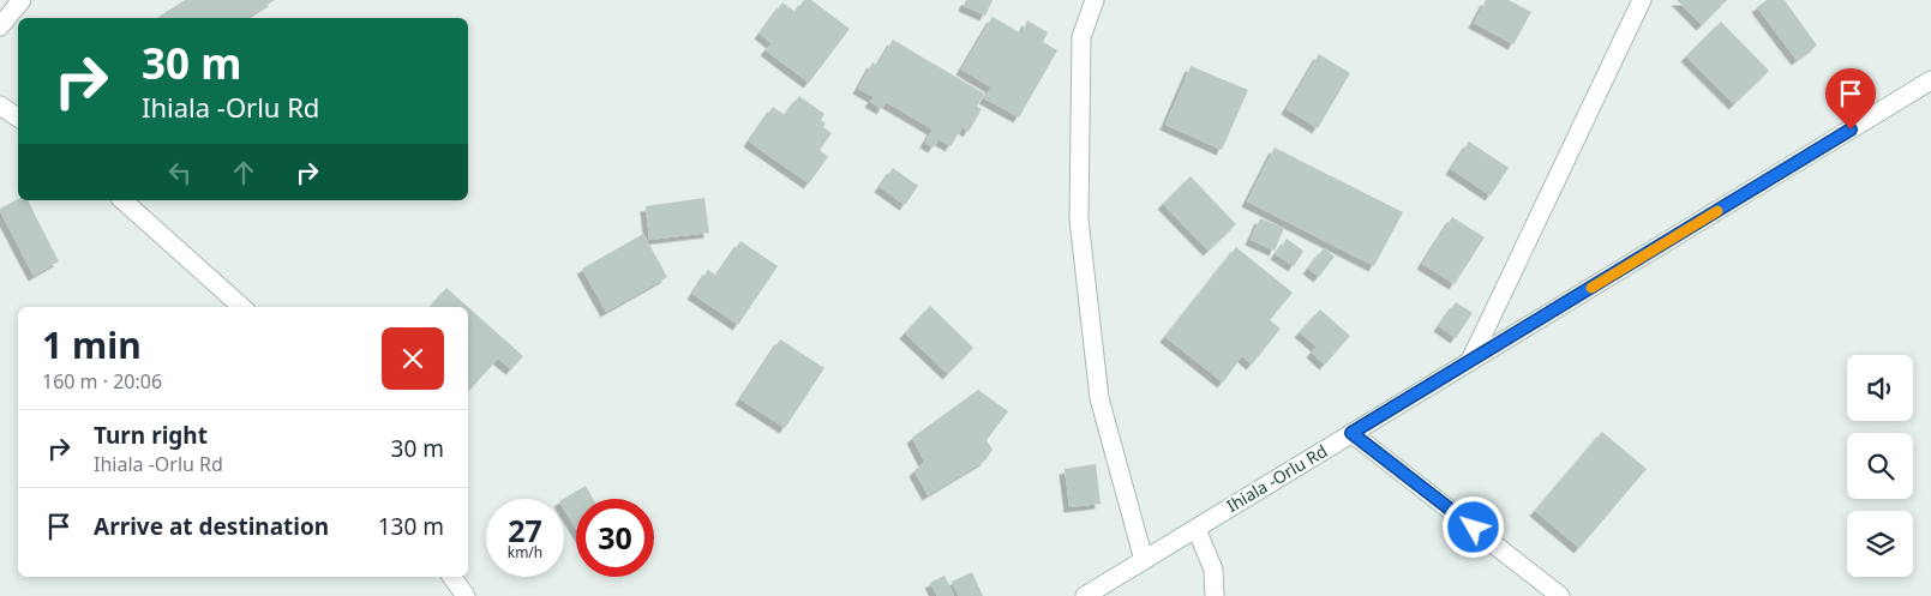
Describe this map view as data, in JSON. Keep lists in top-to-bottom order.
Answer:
{
  "streets": {
    "street": ["Ihiala -Orlu Rd"]
  },
  "page": {
    "turn": ["30 m", "Ihiala -Orlu Rd"],
    "heading": ["1 min", "160 m · 20:06"],
    "list": [
      {
        "name": "Turn right",
        "note": "Ihiala -Orlu Rd",
        "value": "30 m"
      },
      {
        "name": "Arrive at destination",
        "value": "130 m"
      }
    ],
    "speed": "27 km/h",
    "limit": "30"
  }
}
